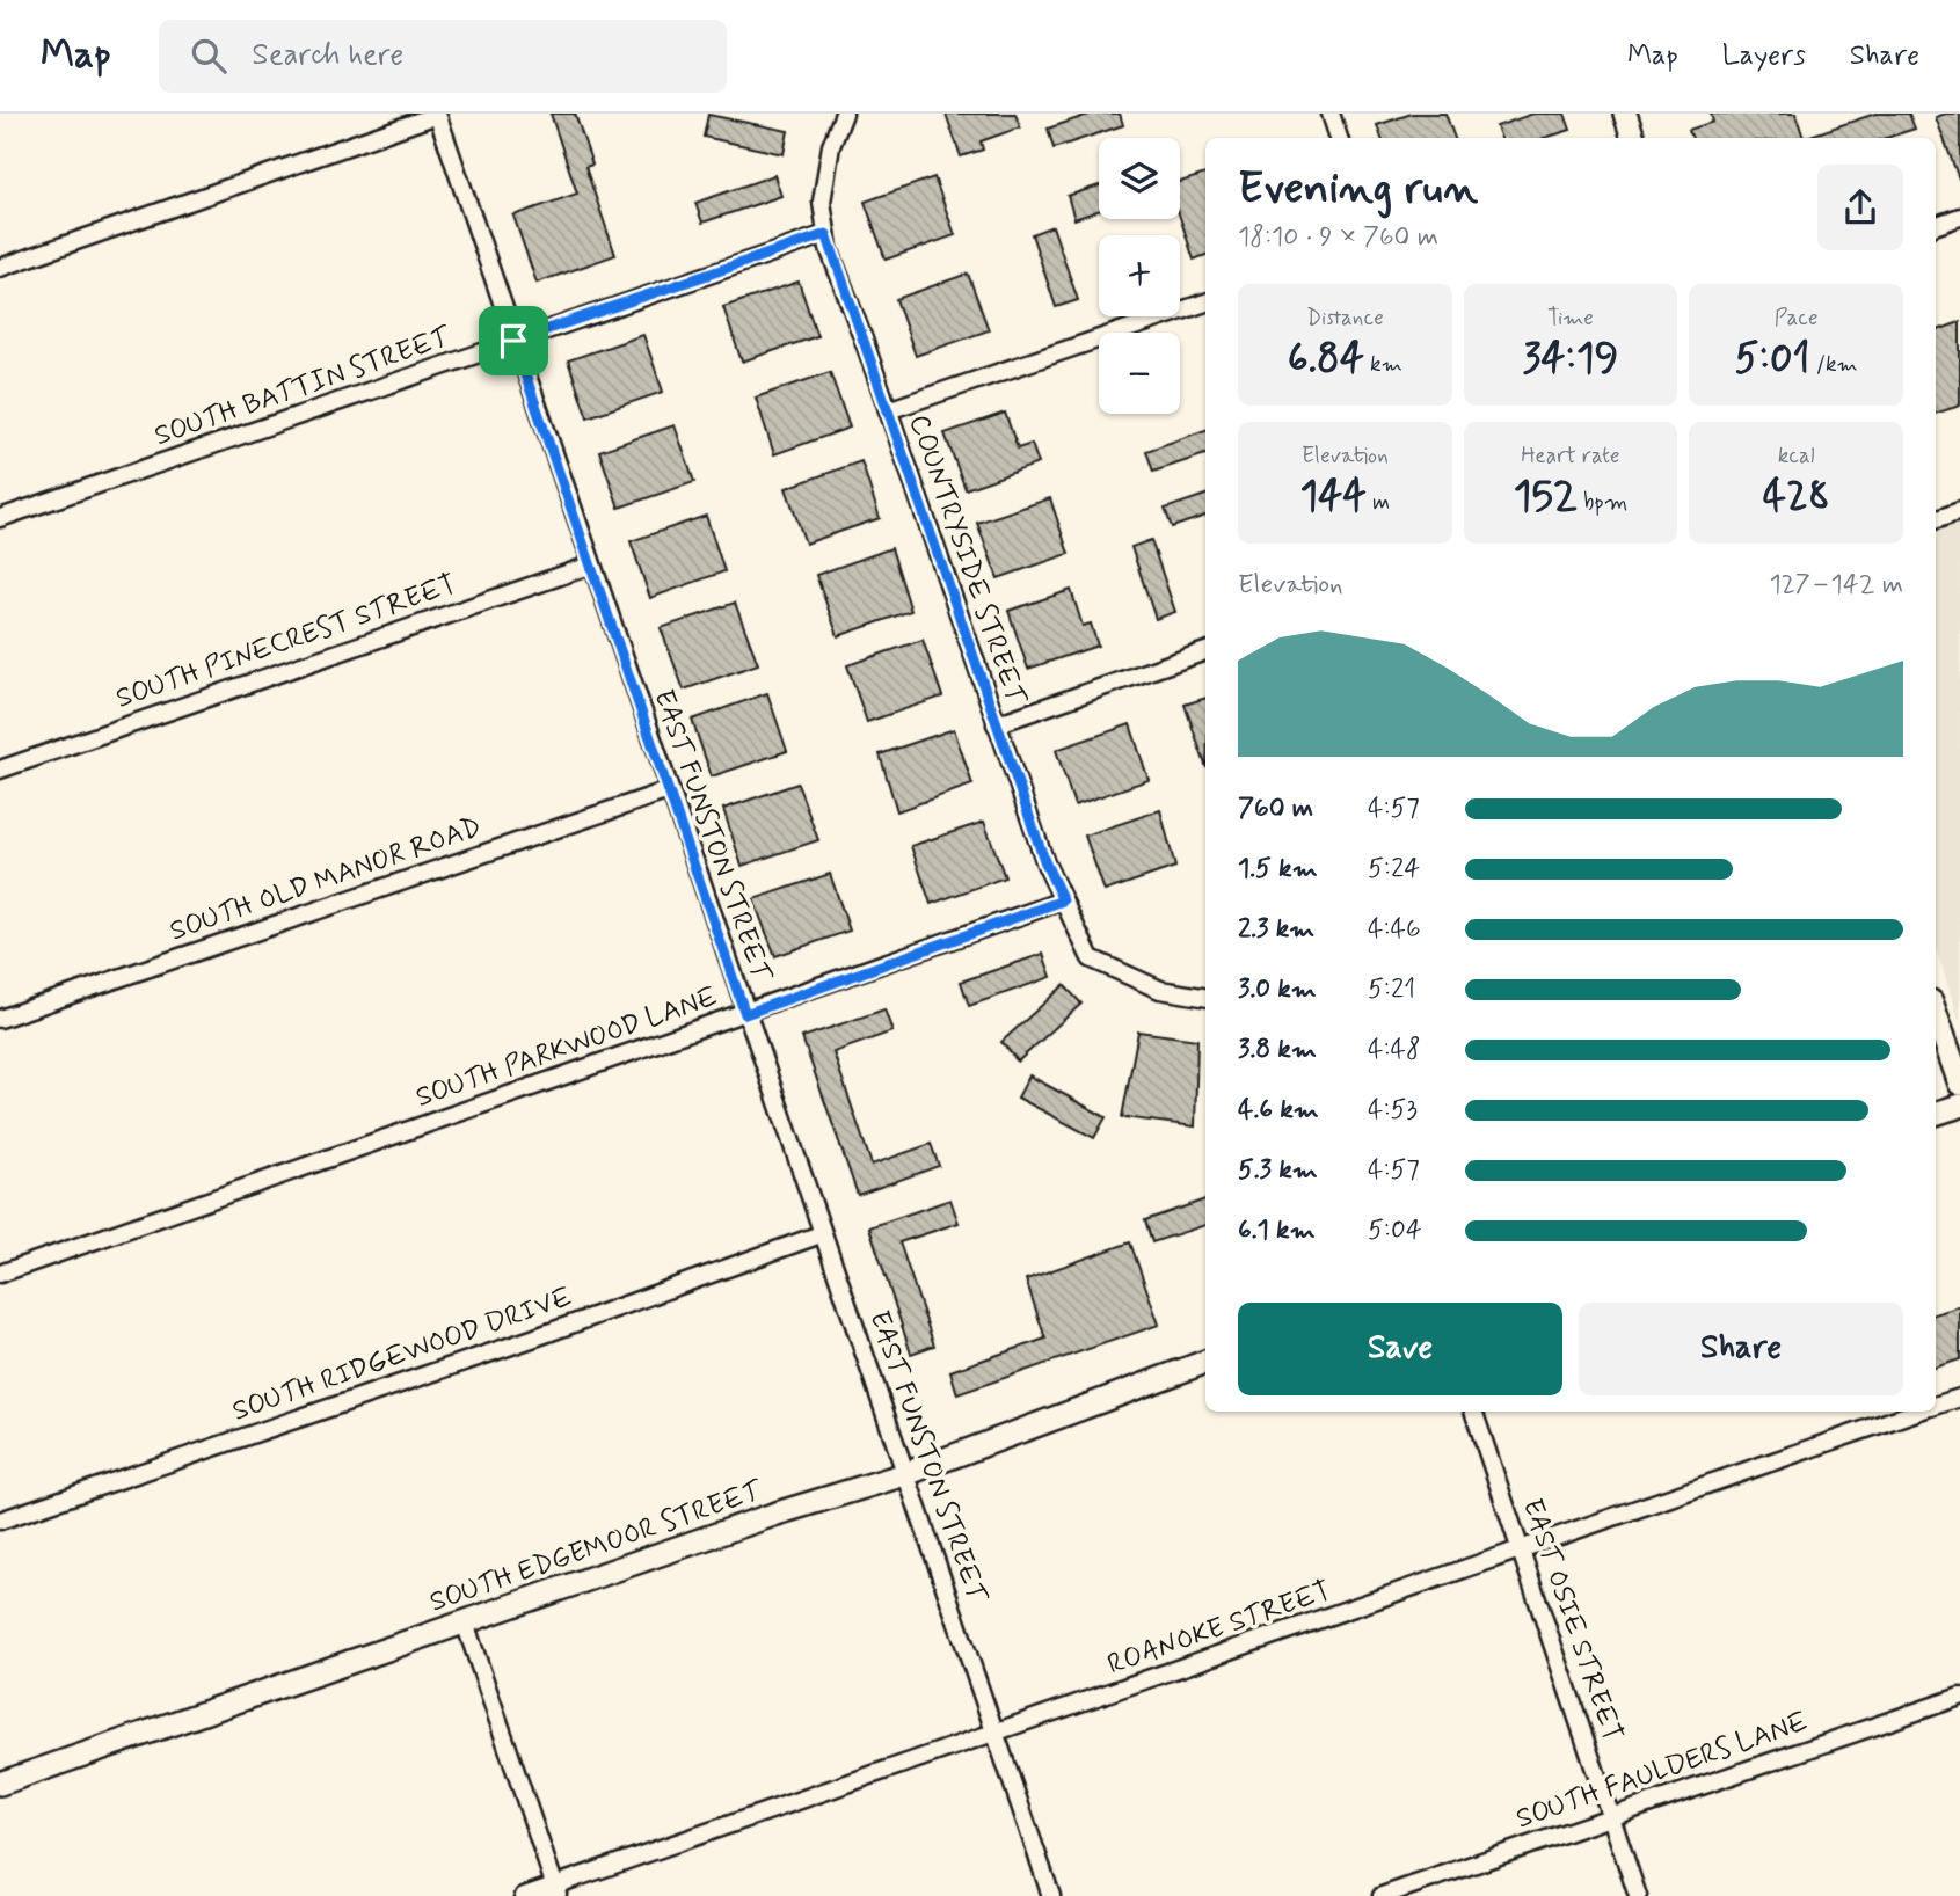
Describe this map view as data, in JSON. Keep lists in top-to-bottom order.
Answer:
{
  "streets": {
    "street": [
      "SOUTH BATTIN STREET",
      "COUNTRYSIDE STREET",
      "SOUTH PINECREST STREET",
      "EAST FUNSTON STREET",
      "SOUTH OLD MANOR ROAD",
      "SOUTH PARKWOOD LANE",
      "SOUTH RIDGEWOOD DRIVE",
      "SOUTH EDGEMOOR STREET",
      "EAST OSIE STREET",
      "ROANOKE STREET",
      "SOUTH FAULDERS LANE"
    ]
  },
  "crossings": [
    ["SOUTH BATTIN STREET", "COUNTRYSIDE STREET"],
    ["SOUTH BATTIN STREET", "EAST FUNSTON STREET"],
    ["COUNTRYSIDE STREET", "SOUTH PARKWOOD LANE"],
    ["SOUTH PINECREST STREET", "EAST FUNSTON STREET"],
    ["EAST FUNSTON STREET", "SOUTH OLD MANOR ROAD"],
    ["EAST FUNSTON STREET", "SOUTH PARKWOOD LANE"],
    ["EAST FUNSTON STREET", "SOUTH RIDGEWOOD DRIVE"],
    ["EAST FUNSTON STREET", "SOUTH EDGEMOOR STREET"],
    ["EAST FUNSTON STREET", "ROANOKE STREET"],
    ["EAST OSIE STREET", "ROANOKE STREET"],
    ["EAST OSIE STREET", "SOUTH FAULDERS LANE"]
  ],
  "page": {
    "header": "Map",
    "search": "Search here",
    "nav": ["Map", "Layers", "Share"],
    "map_buttons": ["+", "−"],
    "heading": ["Evening run", "18:10 · 9 × 760 m"],
    "stats": [
      ["Distance", "6.84 km"],
      ["Time", "34:19"],
      ["Pace", "5:01 /km"],
      ["Elevation", "144 m"],
      ["Heart rate", "152 bpm"],
      ["kcal", "428"]
    ],
    "chart": ["Elevation", "127–142 m"],
    "list": [
      {
        "name": "760 m",
        "note": "4:57"
      },
      {
        "name": "1.5 km",
        "note": "5:24"
      },
      {
        "name": "2.3 km",
        "note": "4:46"
      },
      {
        "name": "3.0 km",
        "note": "5:21"
      },
      {
        "name": "3.8 km",
        "note": "4:48"
      },
      {
        "name": "4.6 km",
        "note": "4:53"
      },
      {
        "name": "5.3 km",
        "note": "4:57"
      },
      {
        "name": "6.1 km",
        "note": "5:04"
      }
    ],
    "buttons": ["Save", "Share"]
  }
}
